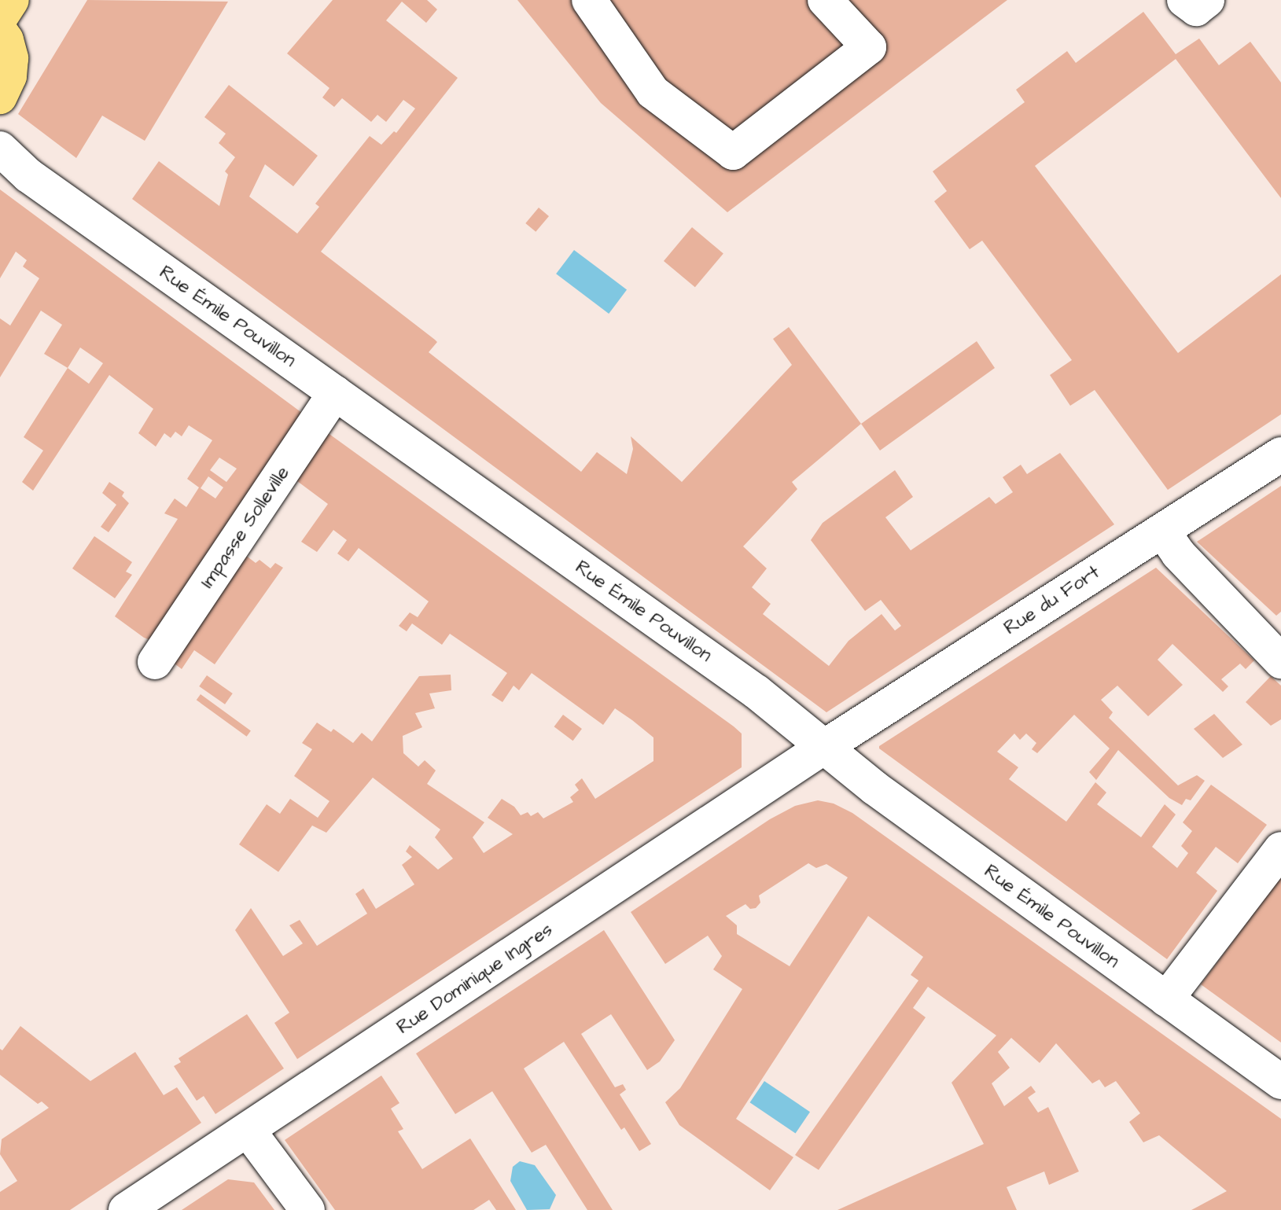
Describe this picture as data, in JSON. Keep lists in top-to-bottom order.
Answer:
{
  "streets": {
    "street": [
      "Rue Émile Pouvillon",
      "Impasse Solleville",
      "Rue du Fort",
      "Rue Dominique Ingres"
    ]
  },
  "crossings": [
    ["Rue Émile Pouvillon", "Impasse Solleville"],
    ["Rue Émile Pouvillon", "Rue du Fort"],
    ["Rue Émile Pouvillon", "Rue Dominique Ingres"],
    ["Rue du Fort", "Rue Dominique Ingres"]
  ]
}
